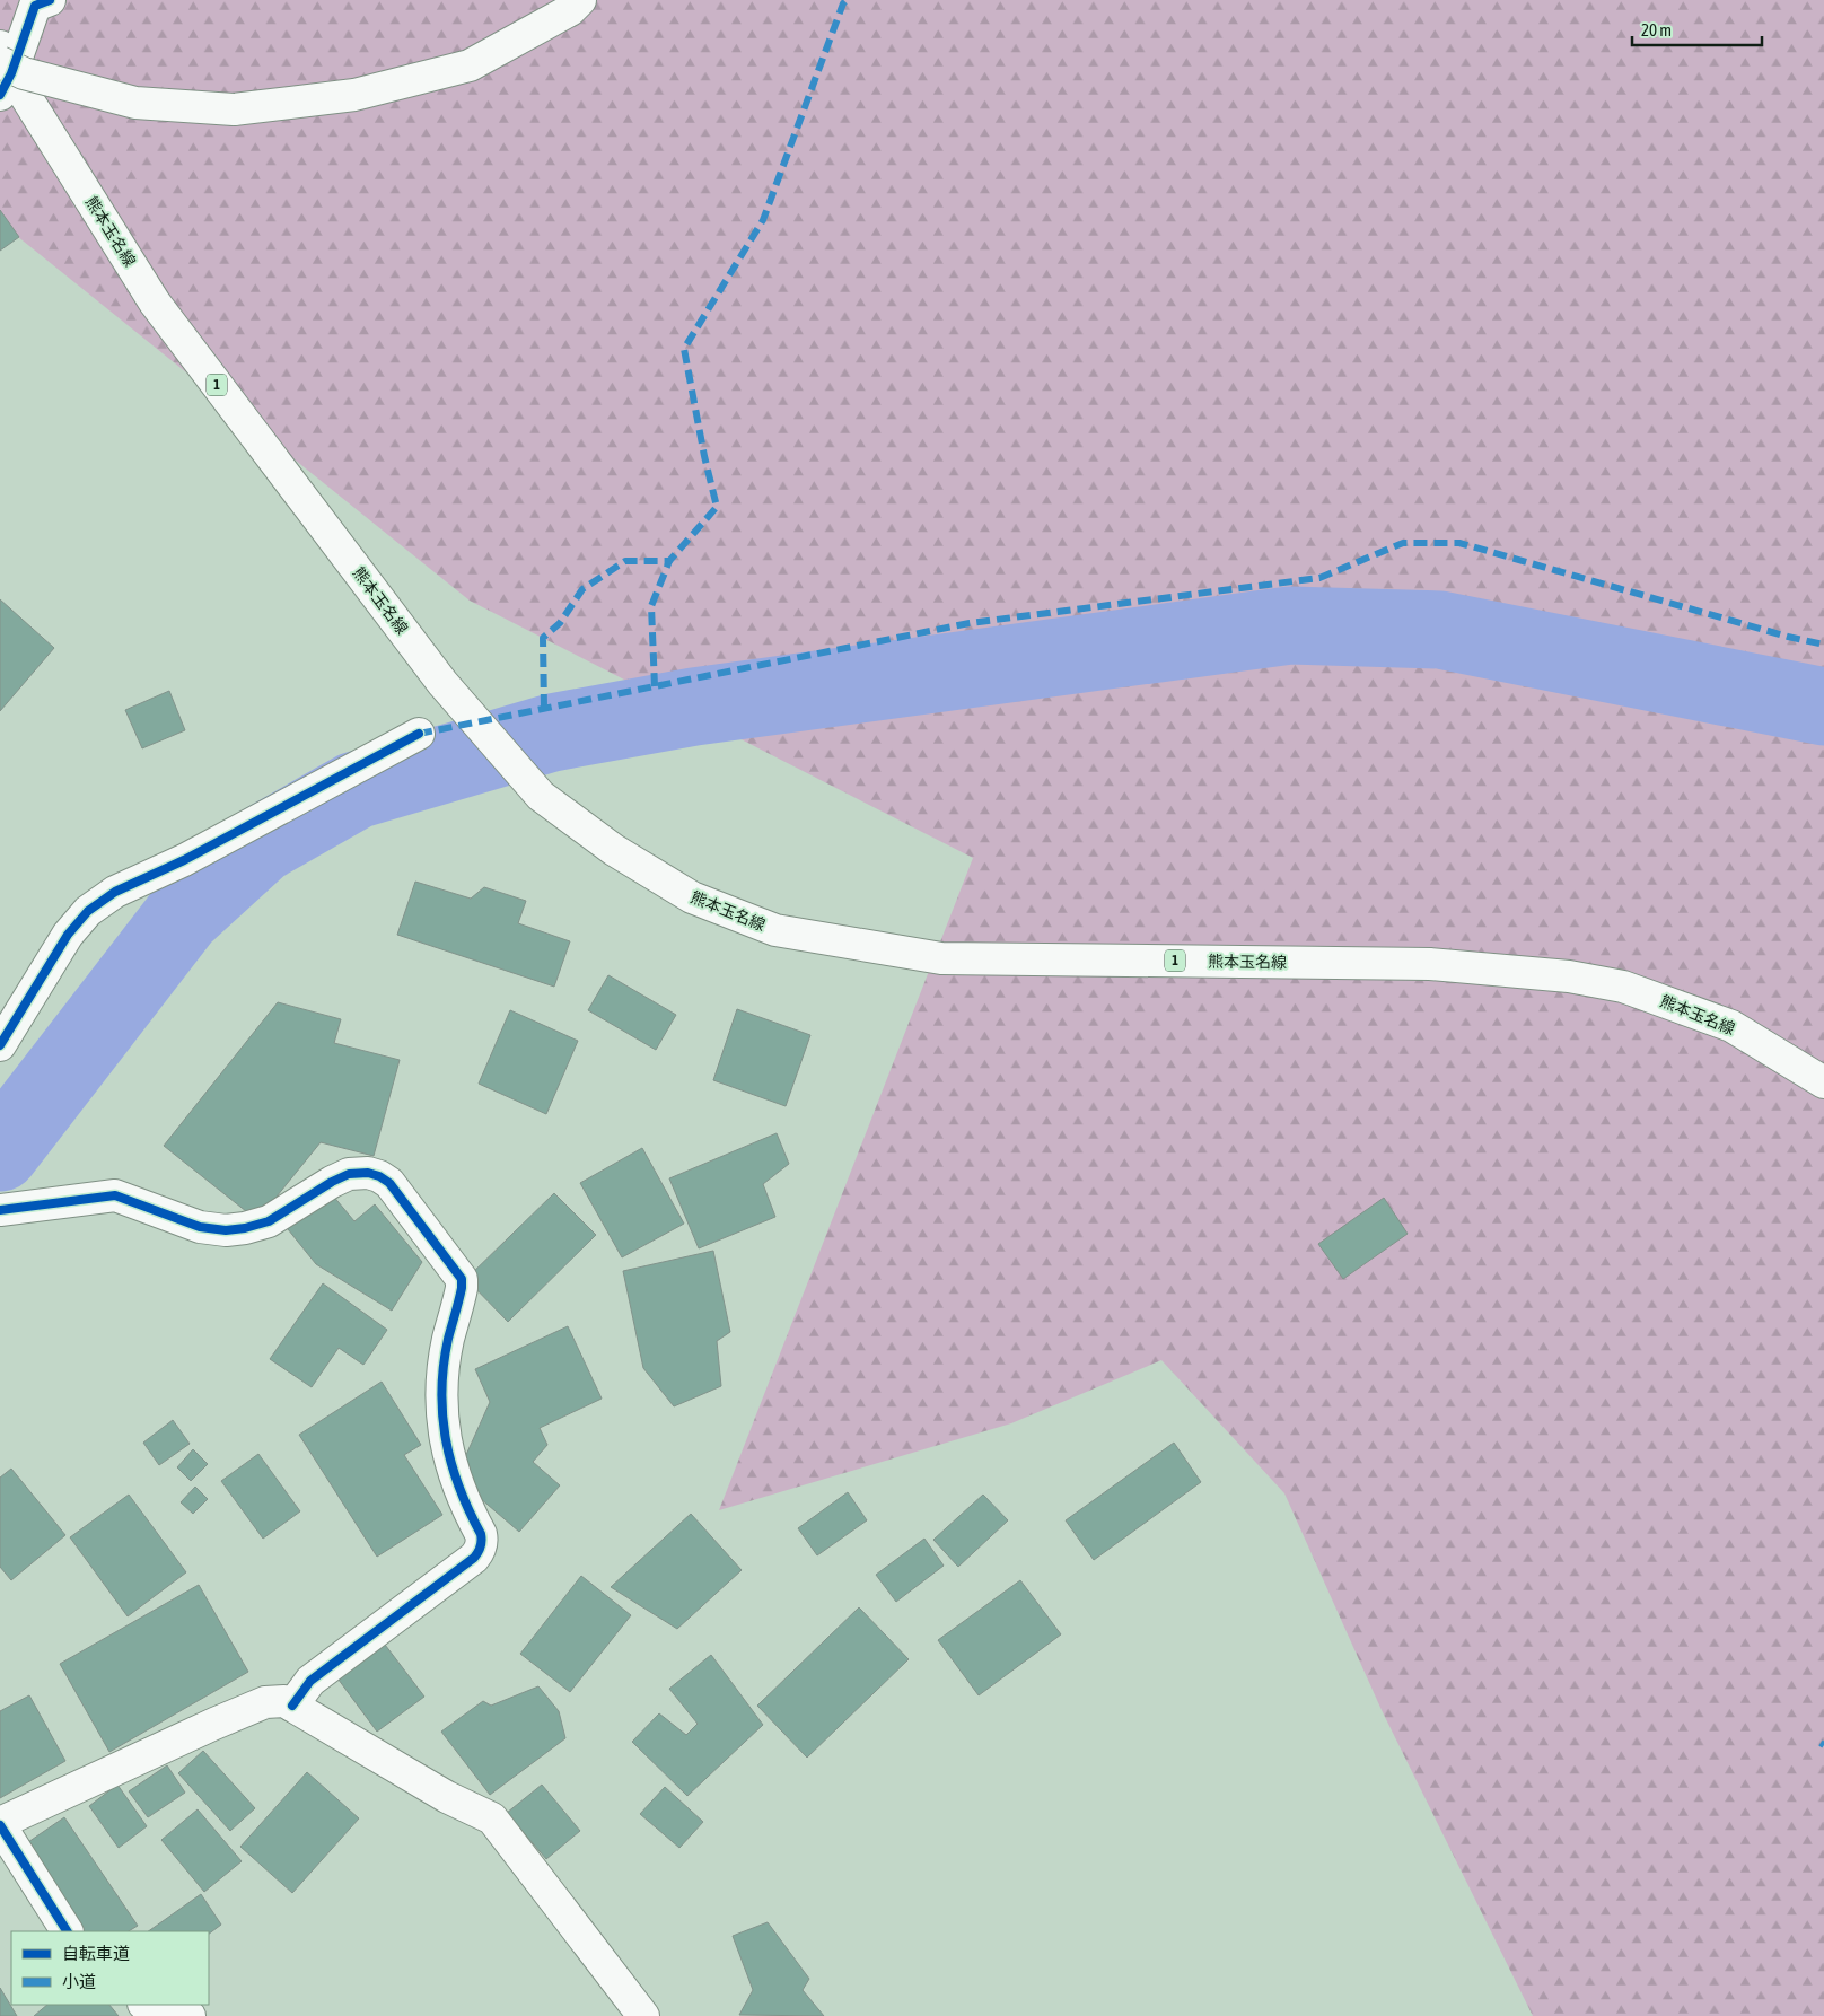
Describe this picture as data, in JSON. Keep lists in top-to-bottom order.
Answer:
{
  "streets": {
    "main road": ["熊本玉名線", "1"]
  },
  "legend": ["自転車道", "小道"],
  "scale_bar": "20 m"
}
